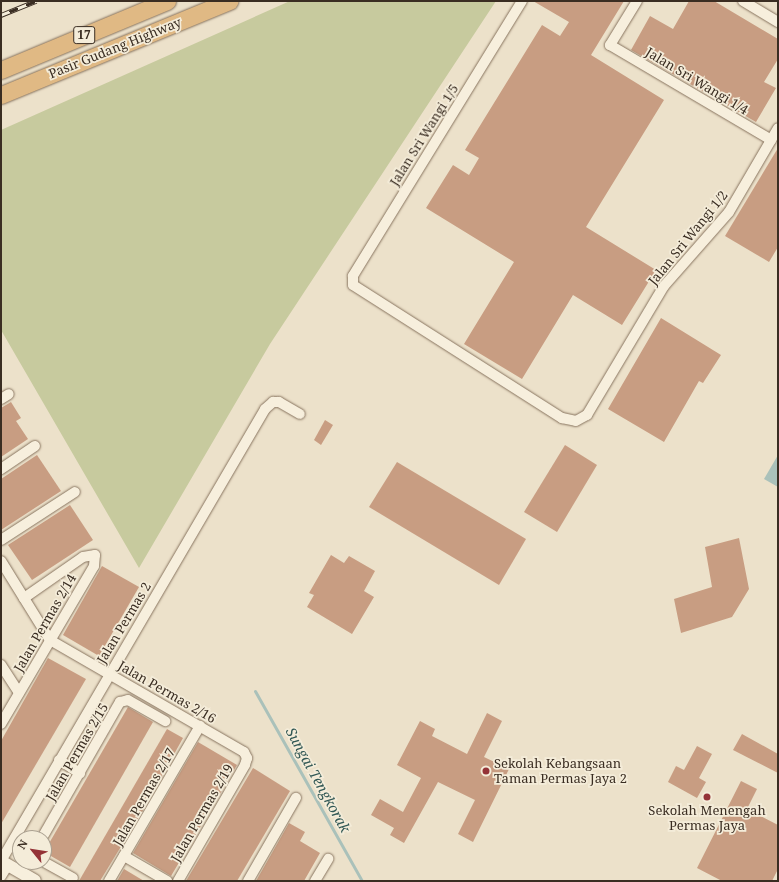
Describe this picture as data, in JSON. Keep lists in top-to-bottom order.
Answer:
{
  "streets": {
    "highway": ["17", "Pasir Gudang Highway"],
    "street": [
      "Jalan Sri Wangi 1/4",
      "Jalan Sri Wangi 1/5",
      "Jalan Sri Wangi 1/2",
      "Jalan Permas 2/14",
      "Jalan Permas 2",
      "Jalan Permas 2/16",
      "Jalan Permas 2/15",
      "Jalan Permas 2/17",
      "Jalan Permas 2/19"
    ]
  },
  "crossings": [
    ["Jalan Sri Wangi 1/4", "Jalan Sri Wangi 1/2"],
    ["Jalan Sri Wangi 1/5", "Jalan Sri Wangi 1/2"],
    ["Jalan Permas 2/14", "Jalan Permas 2/16"],
    ["Jalan Permas 2", "Jalan Permas 2/16"],
    ["Jalan Permas 2/16", "Jalan Permas 2/17"],
    ["Jalan Permas 2/16", "Jalan Permas 2/19"]
  ],
  "water": ["Sungai Tengkorak"],
  "places": ["Sekolah Kebangsaan Taman Permas Jaya 2", "Sekolah Menengah Permas Jaya"],
  "north": "top left"
}
